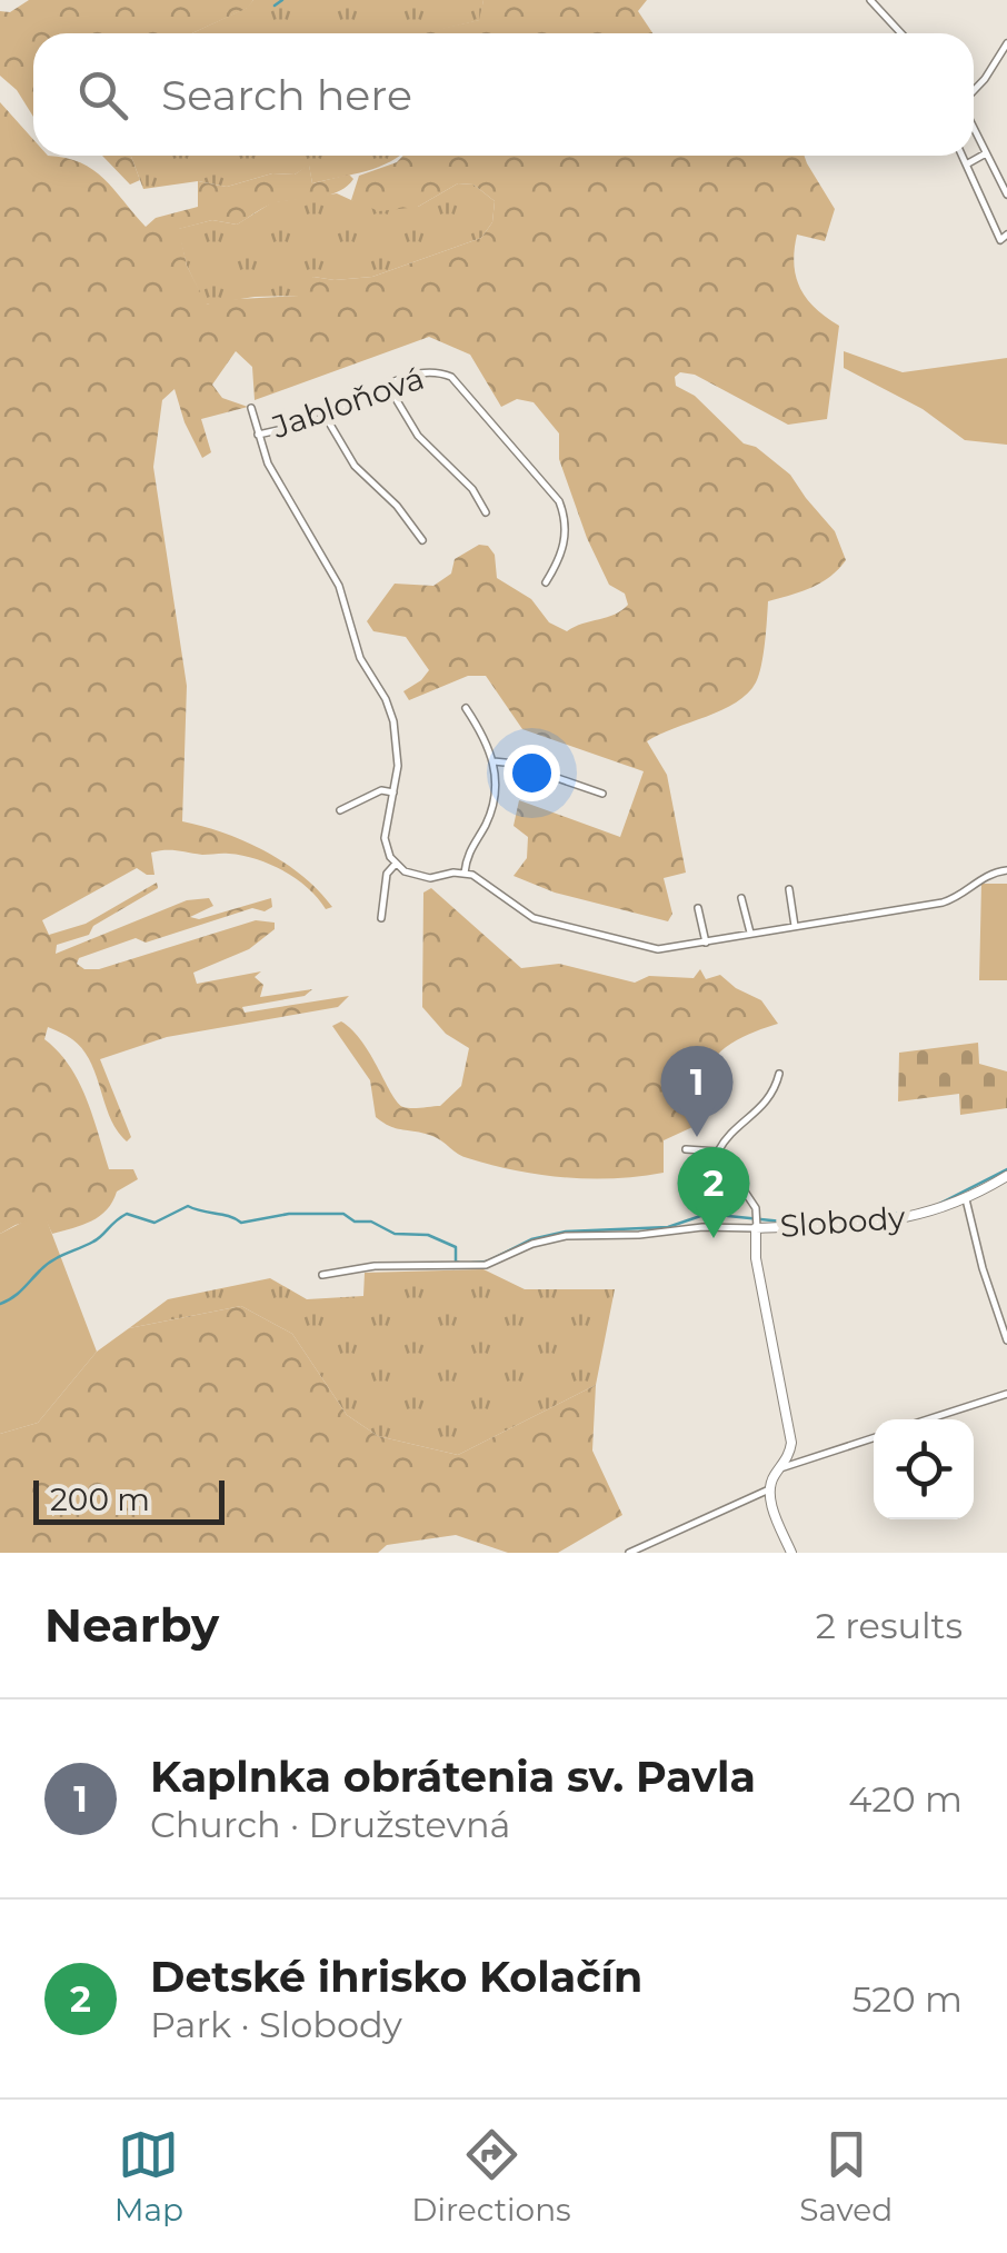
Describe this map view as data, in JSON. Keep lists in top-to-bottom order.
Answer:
{
  "streets": {
    "street": ["Jabloňová", "Slobody"]
  },
  "scale_bar": "200 m",
  "page": {
    "search": "Search here",
    "pins": ["1", "2"],
    "scale": "200 m",
    "heading": ["Nearby", "2 results"],
    "list": [
      {
        "mark": "1",
        "name": "Kaplnka obrátenia sv. Pavla",
        "note": "Church · Družstevná",
        "value": "420 m"
      },
      {
        "mark": "2",
        "name": "Detské ihrisko Kolačín",
        "note": "Park · Slobody",
        "value": "520 m"
      }
    ],
    "nav": ["Map", "Directions", "Saved"]
  }
}
